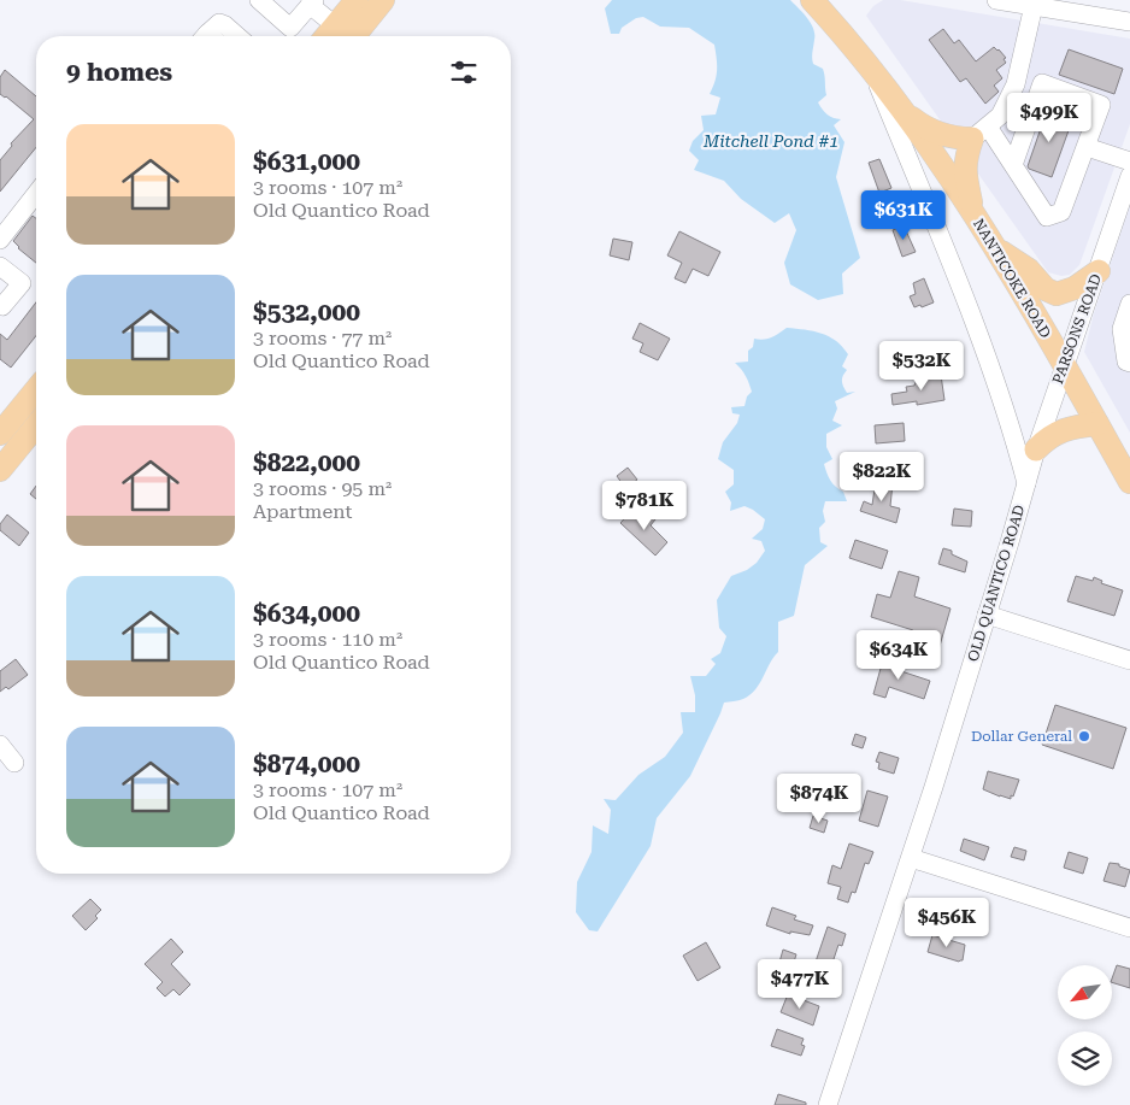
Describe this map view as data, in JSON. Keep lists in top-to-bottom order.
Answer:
{
  "streets": {
    "main road": ["NANTICOKE ROAD"],
    "street": ["PARSONS ROAD", "OLD QUANTICO ROAD"]
  },
  "crossings": [
    ["NANTICOKE ROAD", "PARSONS ROAD"],
    ["PARSONS ROAD", "OLD QUANTICO ROAD"]
  ],
  "water": ["Mitchell Pond #1"],
  "places": ["Dollar General"],
  "north": "bottom left",
  "page": {
    "heading": "9 homes",
    "price": [
      "$499K",
      "$631K",
      "$532K",
      "$822K",
      "$781K",
      "$634K",
      "$874K",
      "$456K",
      "$477K"
    ],
    "list": [
      {
        "name": "$631,000",
        "note": "3 rooms · 107 m² · Old Quantico Road"
      },
      {
        "name": "$532,000",
        "note": "3 rooms · 77 m² · Old Quantico Road"
      },
      {
        "name": "$822,000",
        "note": "3 rooms · 95 m² · Apartment"
      },
      {
        "name": "$634,000",
        "note": "3 rooms · 110 m² · Old Quantico Road"
      },
      {
        "name": "$874,000",
        "note": "3 rooms · 107 m² · Old Quantico Road"
      }
    ]
  }
}
